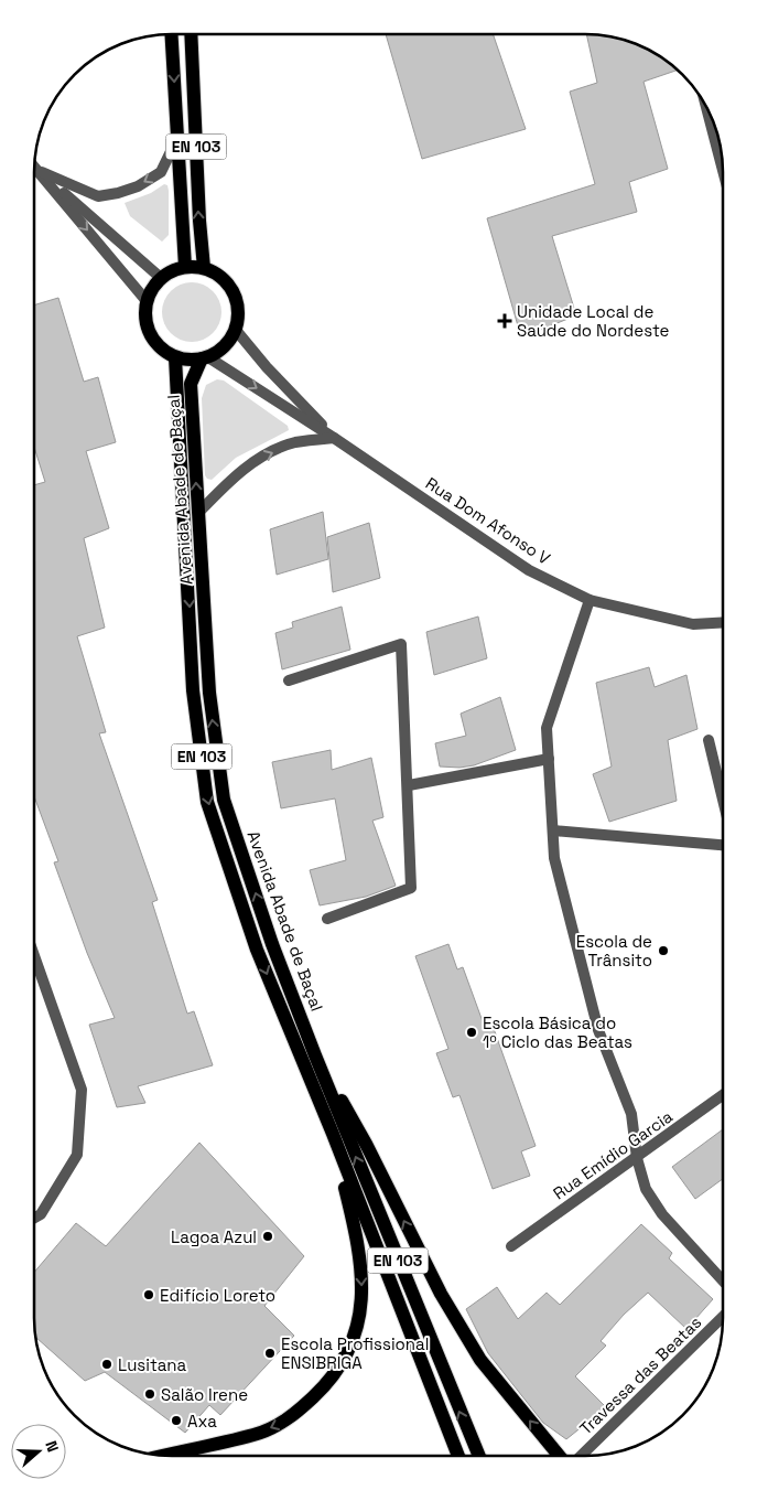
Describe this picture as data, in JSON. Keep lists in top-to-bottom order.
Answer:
{
  "streets": {
    "main road": ["EN 103", "Avenida Abade de Baçal"],
    "street": ["Rua Dom Afonso V", "Rua Emídio Garcia", "Travessa das Beatas"]
  },
  "crossings": [
    ["EN 103", "Avenida Abade de Baçal"]
  ],
  "places": {
    "health": ["Unidade Local de Saúde do Nordeste"],
    "other": [
      "Escola de Trânsito",
      "Escola Básica do 1º Ciclo das Beatas",
      "Lagoa Azul",
      "Edifício Loreto",
      "Escola Profissional ENSIBRIGA",
      "Lusitana",
      "Salão Irene",
      "Axa"
    ]
  },
  "north": "right"
}
